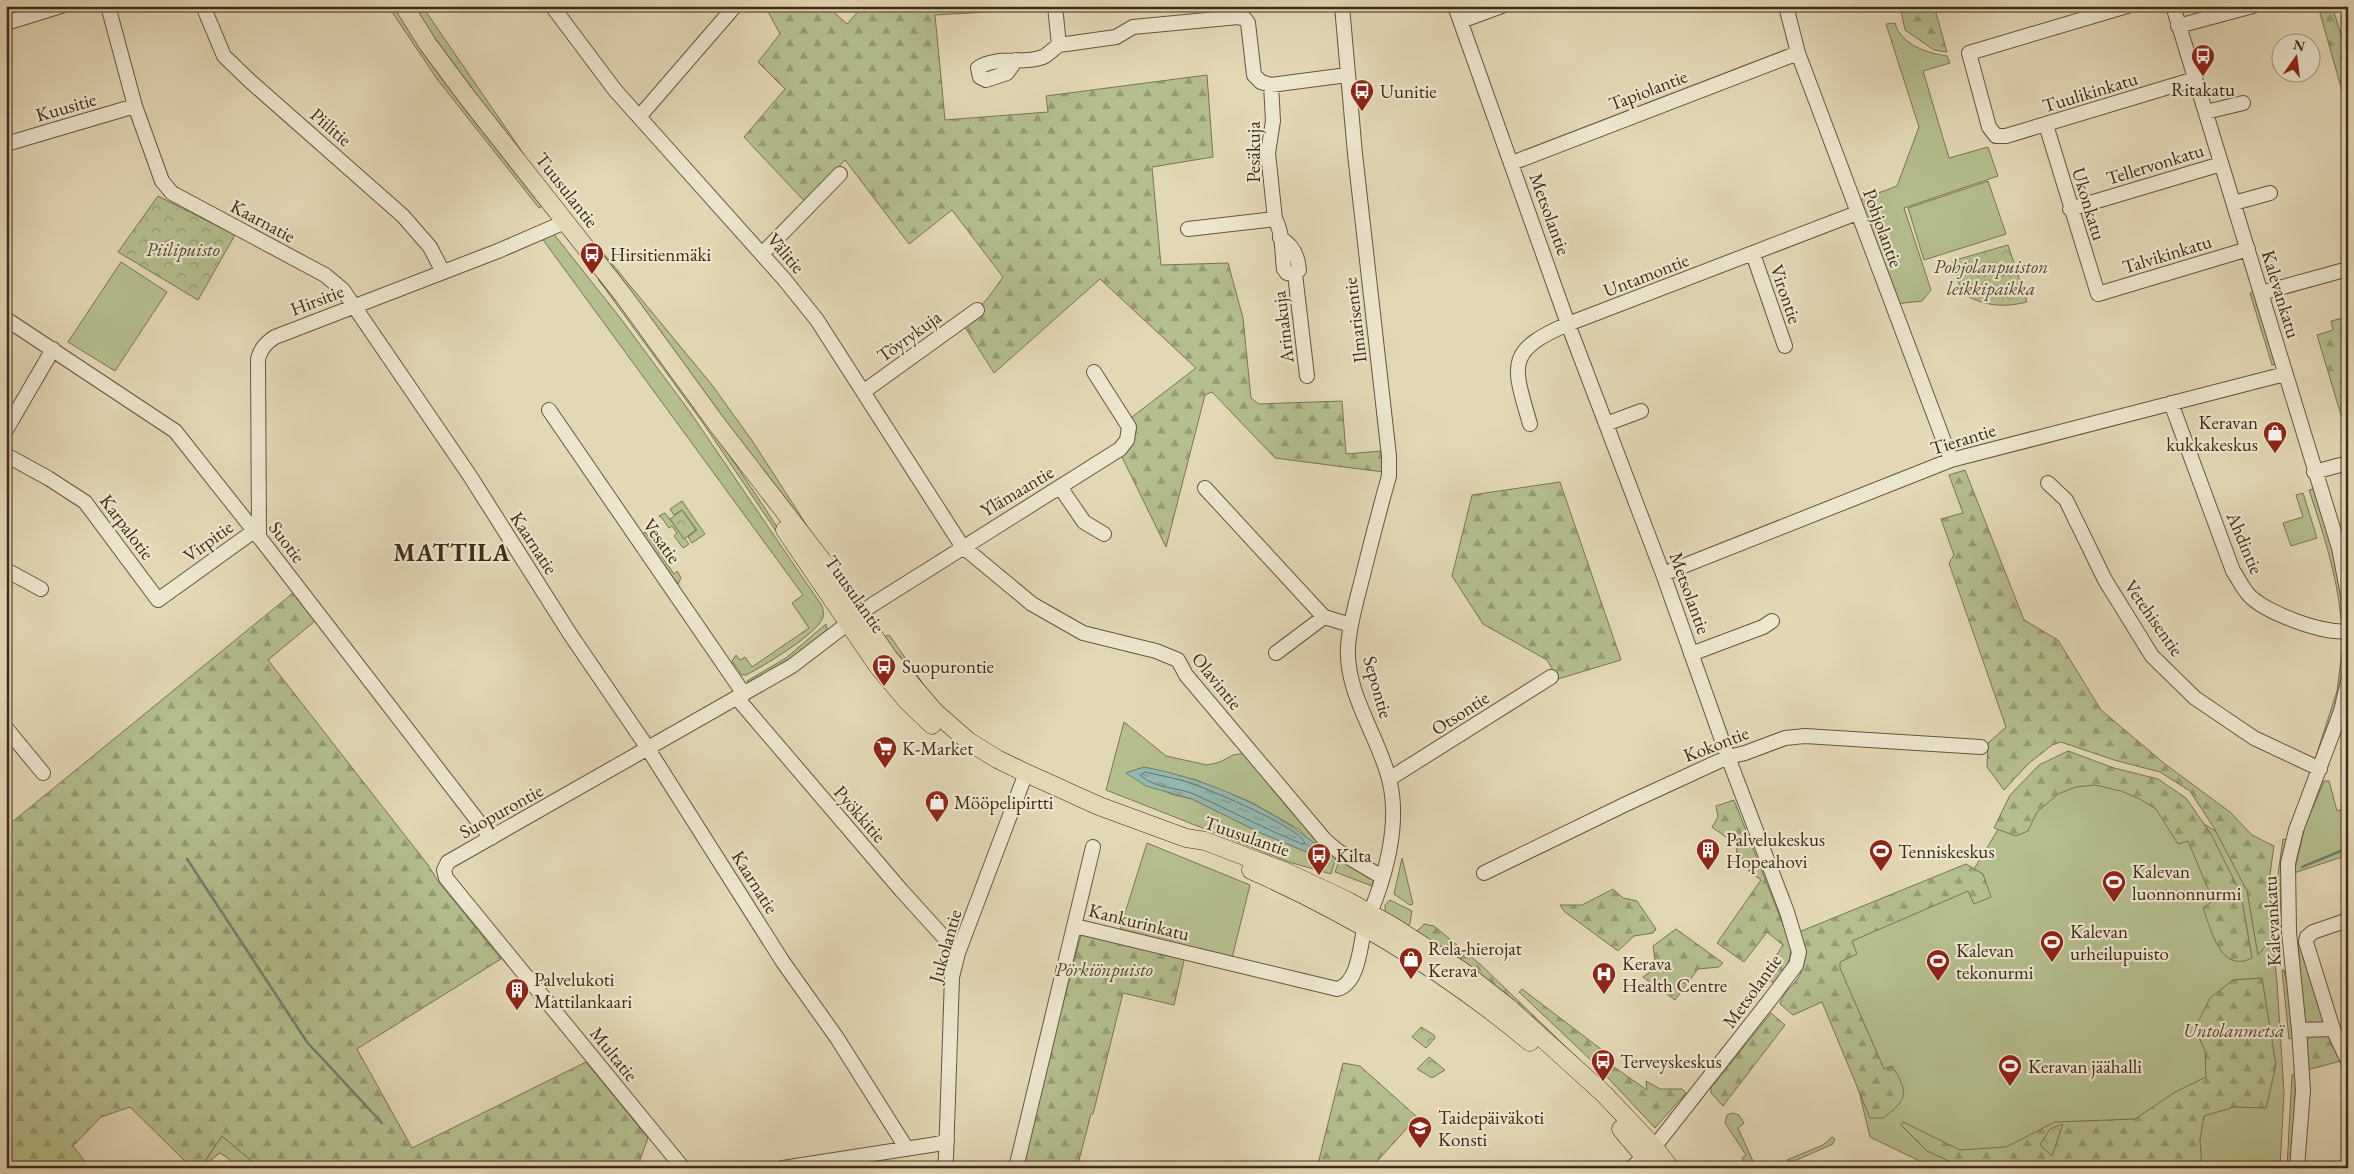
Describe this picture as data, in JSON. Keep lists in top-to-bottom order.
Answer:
{
  "streets": {
    "main road": ["Tuusulantie"],
    "street": [
      "Tapiolantie",
      "Tuulikinkatu",
      "Kuusitie",
      "Piilitie",
      "Pesäkuja",
      "Tellervonkatu",
      "Ukonkatu",
      "Metsolantie",
      "Kaarnatie",
      "Pohjolantie",
      "Välitie",
      "Talvikinkatu",
      "Untamontie",
      "Virontie",
      "Kalevankatu",
      "Hirsitie",
      "Ilmarisentie",
      "Arinakuja",
      "Töyrykuja",
      "Tierantie",
      "Ylämaantie",
      "Karpalotie",
      "Virpitie",
      "Vesatie",
      "Suotie",
      "Ahdintie",
      "Vetehisentie",
      "Olavintie",
      "Sepontie",
      "Otsontie",
      "Kokontie",
      "Suopurontie",
      "Pyökkitie",
      "Kankurinkatu",
      "Jukolantie",
      "Multatie"
    ]
  },
  "crossings": [
    ["Tapiolantie", "Metsolantie"],
    ["Tapiolantie", "Pohjolantie"],
    ["Tuulikinkatu", "Ukonkatu"],
    ["Tuulikinkatu", "Kalevankatu"],
    ["Kuusitie", "Kaarnatie"],
    ["Piilitie", "Hirsitie"],
    ["Pesäkuja", "Arinakuja"],
    ["Tellervonkatu", "Ukonkatu"],
    ["Tellervonkatu", "Kalevankatu"],
    ["Tuusulantie", "Metsolantie"],
    ["Tuusulantie", "Hirsitie"],
    ["Tuusulantie", "Ylämaantie"],
    ["Tuusulantie", "Sepontie"],
    ["Tuusulantie", "Suopurontie"],
    ["Tuusulantie", "Kankurinkatu"],
    ["Tuusulantie", "Jukolantie"],
    ["Ukonkatu", "Talvikinkatu"],
    ["Metsolantie", "Untamontie"],
    ["Metsolantie", "Tierantie"],
    ["Metsolantie", "Kokontie"],
    ["Kaarnatie", "Hirsitie"],
    ["Kaarnatie", "Suopurontie"],
    ["Pohjolantie", "Untamontie"],
    ["Pohjolantie", "Tierantie"],
    ["Välitie", "Töyrykuja"],
    ["Välitie", "Ylämaantie"],
    ["Välitie", "Olavintie"],
    ["Talvikinkatu", "Kalevankatu"],
    ["Untamontie", "Virontie"],
    ["Kalevankatu", "Tierantie"],
    ["Kalevankatu", "Vetehisentie"],
    ["Hirsitie", "Virpitie"],
    ["Hirsitie", "Suotie"],
    ["Ilmarisentie", "Sepontie"],
    ["Tierantie", "Ahdintie"],
    ["Ylämaantie", "Olavintie"],
    ["Ylämaantie", "Suopurontie"],
    ["Karpalotie", "Virpitie"],
    ["Virpitie", "Suotie"],
    ["Vesatie", "Suopurontie"],
    ["Vesatie", "Pyökkitie"],
    ["Suotie", "Suopurontie"],
    ["Olavintie", "Sepontie"],
    ["Sepontie", "Otsontie"],
    ["Sepontie", "Kankurinkatu"],
    ["Suopurontie", "Pyökkitie"],
    ["Suopurontie", "Multatie"],
    ["Pyökkitie", "Jukolantie"]
  ],
  "districts": ["MATTILA"],
  "parks": [
    "Piilipuisto",
    "Pohjolanpuiston leikkipaikka",
    "Pörkiönpuisto",
    "Untolanmetsä"
  ],
  "places": {
    "bus stop": [
      "Ritakatu",
      "Uunitie",
      "Hirsitienmäki",
      "Suopurontie",
      "Kilta",
      "Terveyskeskus"
    ],
    "shop": ["Keravan kukkakeskus", "Mööpelipirtti", "Rela-hierojat Kerava"],
    "supermarket": ["K-Market"],
    "building": ["Palvelukeskus Hopeahovi", "Palvelukoti Mattilankaari"],
    "sports": [
      "Tenniskeskus",
      "Kalevan luonnonnurmi",
      "Kalevan urheilupuisto",
      "Kalevan tekonurmi",
      "Keravan jäähalli"
    ],
    "hospital": ["Kerava Health Centre"],
    "school or university": ["Taidepäiväkoti Konsti"]
  },
  "north": "top"
}
